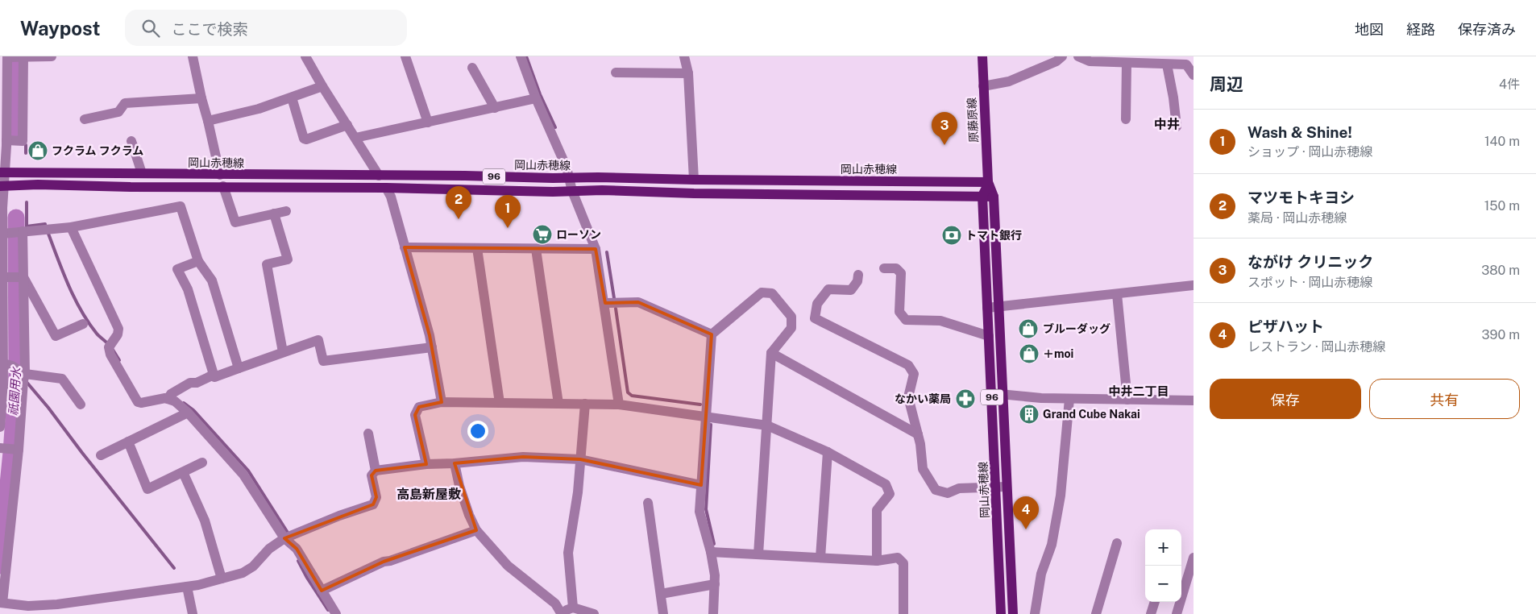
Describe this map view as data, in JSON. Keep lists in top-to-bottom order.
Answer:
{
  "streets": {
    "main road": ["原藤原線", "岡山赤穂線", "96"]
  },
  "crossings": [
    ["原藤原線", "岡山赤穂線"]
  ],
  "districts": ["中井", "中井二丁目", "高島新屋敷"],
  "water": ["祇園用水"],
  "places": {
    "shop": ["フクラム フクラム", "ブルーダッグ", "＋moi"],
    "supermarket": ["ローソン"],
    "bank": ["トマト銀行"],
    "pharmacy": ["なかい薬局"],
    "building": ["Grand Cube Nakai"]
  },
  "page": {
    "header": "Waypost",
    "search": "ここで検索",
    "nav": ["地図", "経路", "保存済み"],
    "heading": ["周辺", "4件"],
    "list": [
      {
        "mark": "1",
        "name": "Wash & Shine!",
        "note": "ショップ · 岡山赤穂線",
        "value": "140 m"
      },
      {
        "mark": "2",
        "name": "マツモトキヨシ",
        "note": "薬局 · 岡山赤穂線",
        "value": "150 m"
      },
      {
        "mark": "3",
        "name": "ながけ クリニック",
        "note": "スポット · 岡山赤穂線",
        "value": "380 m"
      },
      {
        "mark": "4",
        "name": "ピザハット",
        "note": "レストラン · 岡山赤穂線",
        "value": "390 m"
      }
    ],
    "pins": [
      "3",
      "2",
      "1",
      "4"
    ],
    "buttons": ["保存", "共有"],
    "map_buttons": ["+", "−"]
  }
}
